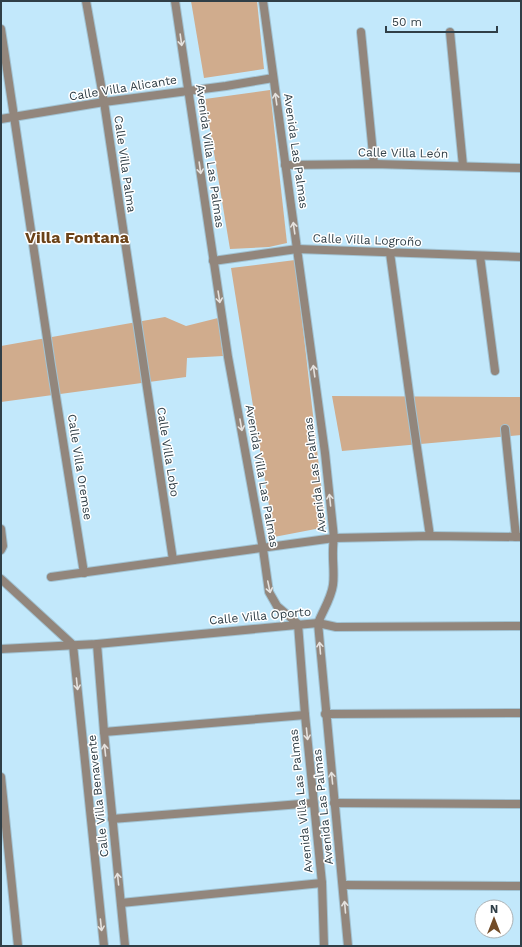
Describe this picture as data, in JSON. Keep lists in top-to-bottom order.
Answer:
{
  "streets": {
    "street": [
      "Calle Villa Alicante",
      "Avenida Las Palmas",
      "Calle Villa León",
      "Avenida Villa Las Palmas",
      "Calle Villa Palma",
      "Calle Villa Logroño",
      "Calle Villa Lobo",
      "Calle Villa Oremse",
      "Calle Villa Oporto",
      "Calle Villa Benavente"
    ]
  },
  "crossings": [
    ["Calle Villa Alicante", "Avenida Las Palmas"],
    ["Calle Villa Alicante", "Avenida Villa Las Palmas"],
    ["Calle Villa Alicante", "Calle Villa Palma"],
    ["Calle Villa Alicante", "Calle Villa Oremse"],
    ["Avenida Las Palmas", "Calle Villa León"],
    ["Avenida Las Palmas", "Calle Villa Logroño"],
    ["Avenida Las Palmas", "Calle Villa Oporto"],
    ["Avenida Villa Las Palmas", "Calle Villa Logroño"],
    ["Avenida Villa Las Palmas", "Calle Villa Oporto"],
    ["Calle Villa Palma", "Calle Villa Lobo"],
    ["Calle Villa Oporto", "Calle Villa Benavente"]
  ],
  "one_way": ["Avenida Las Palmas", "Avenida Villa Las Palmas"],
  "districts": ["Villa Fontana"],
  "scale_bar": "50 m",
  "north": "top"
}
